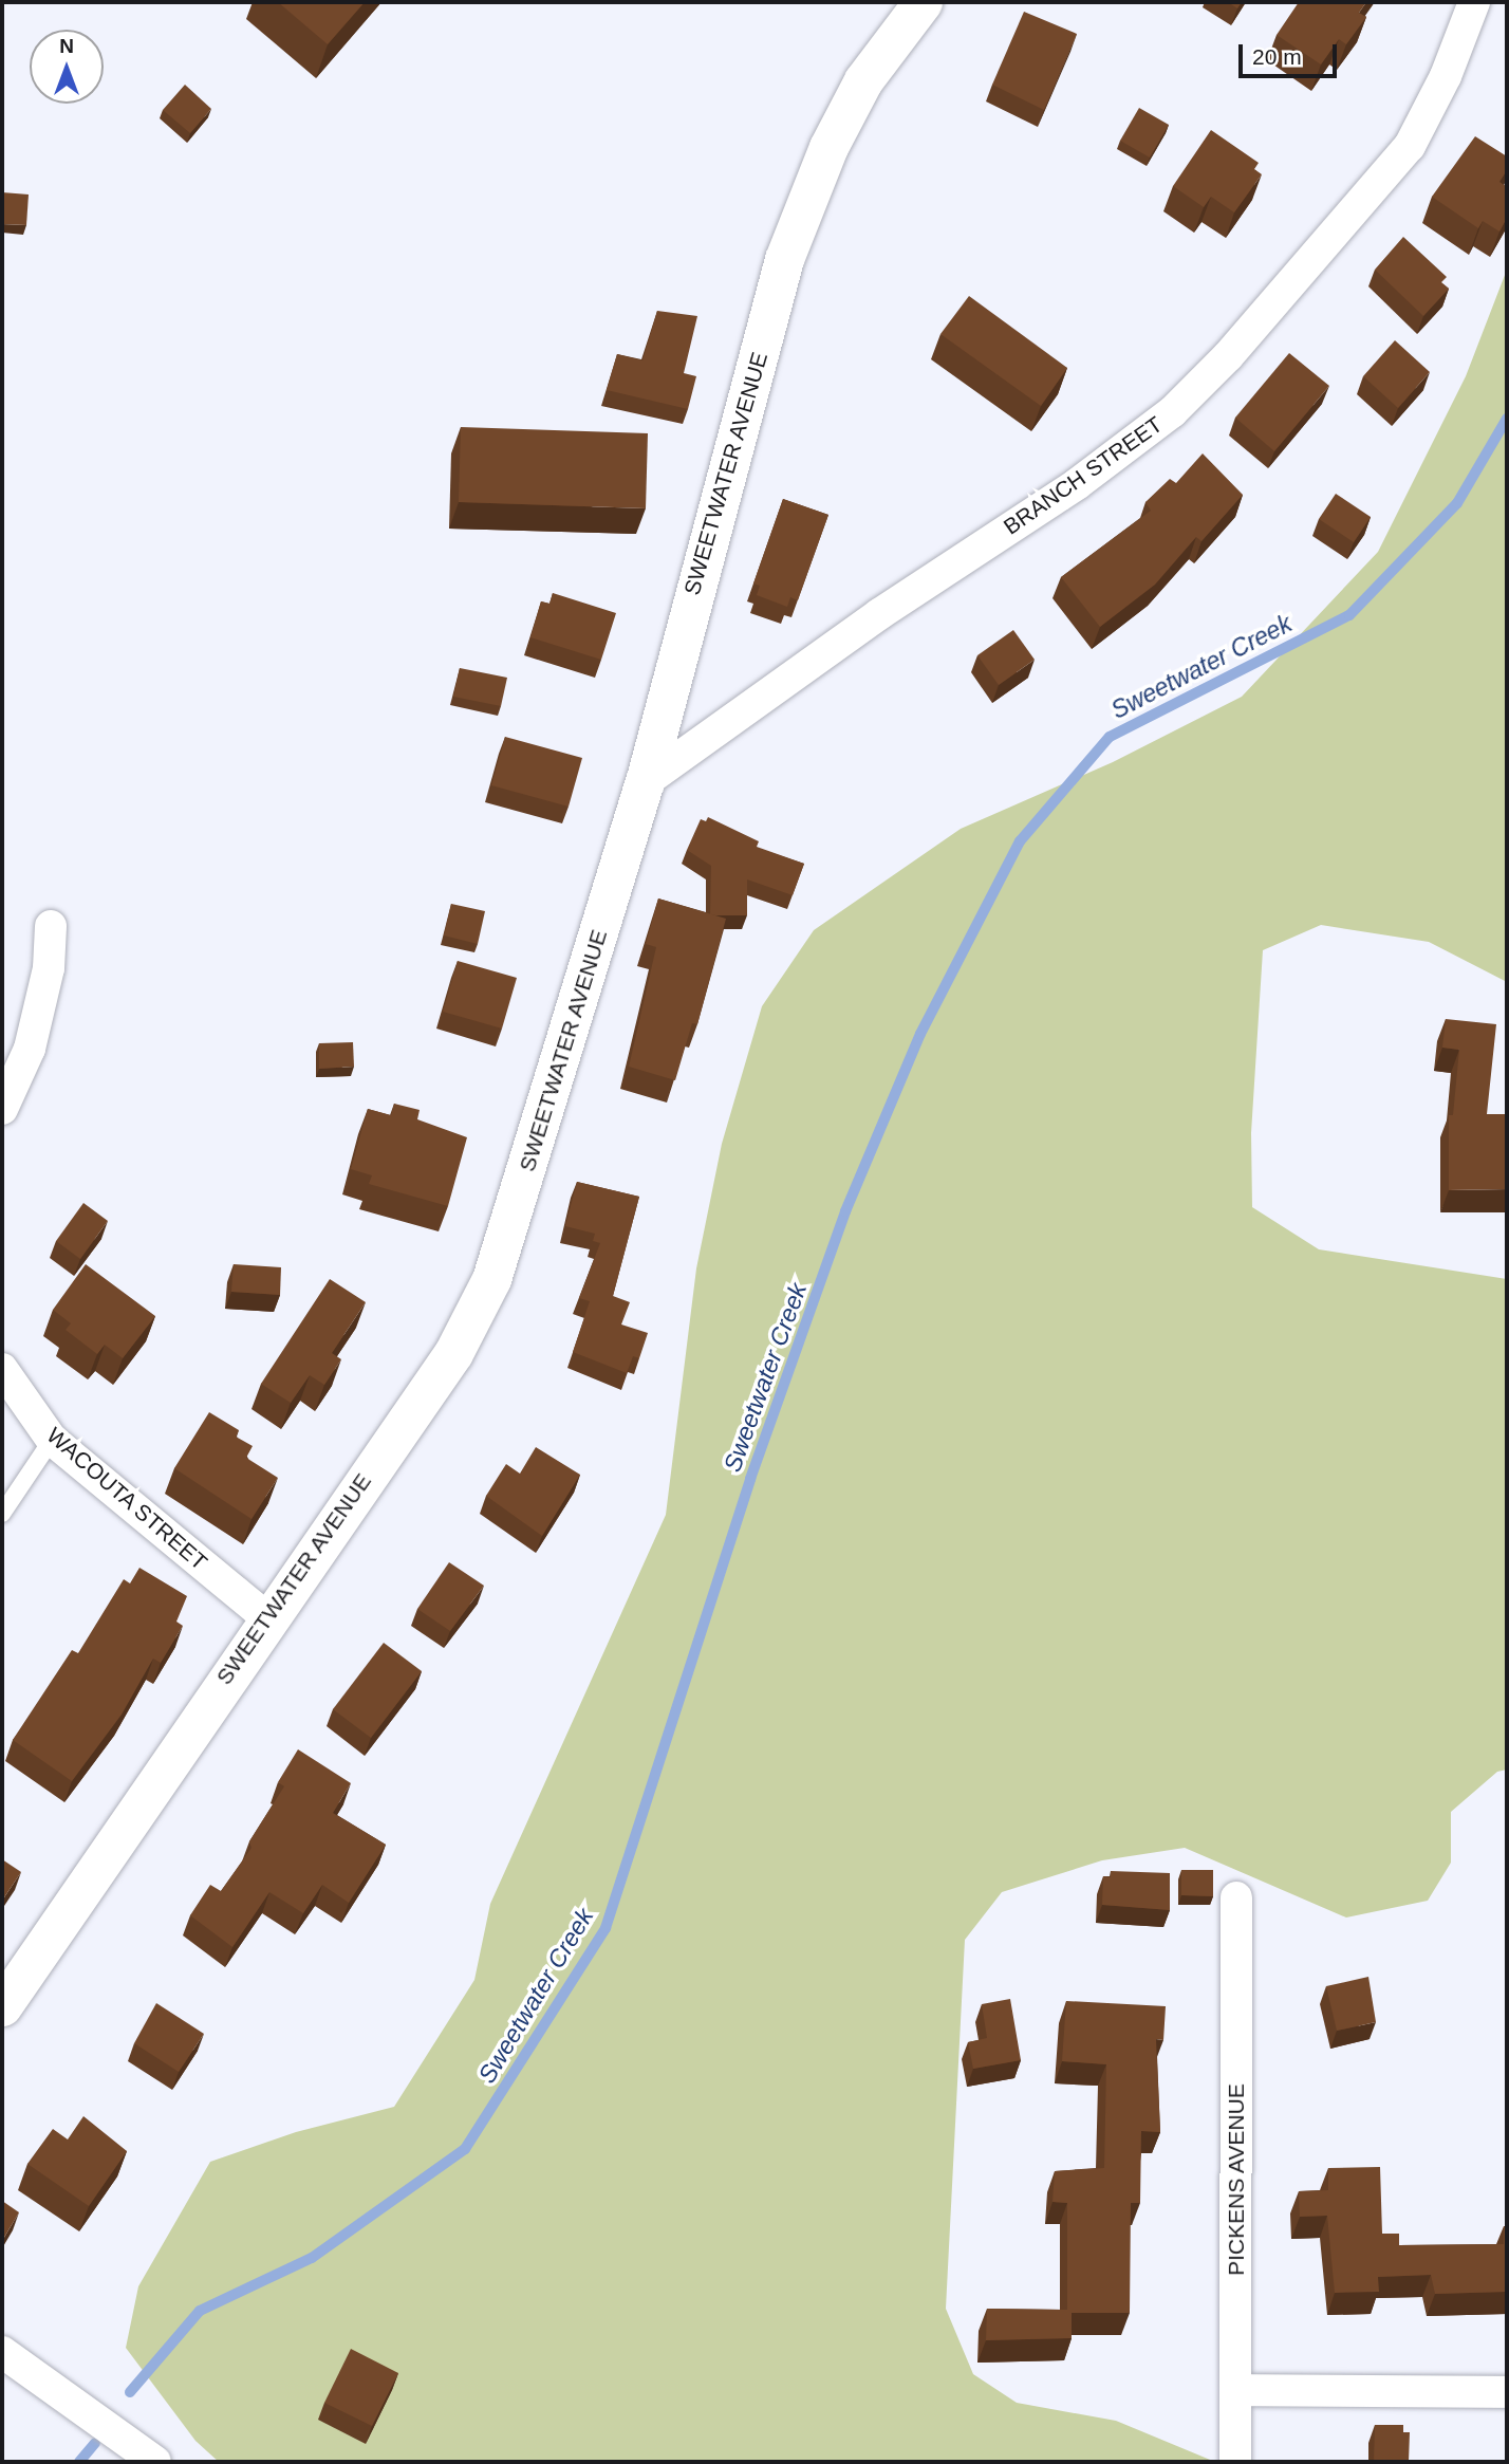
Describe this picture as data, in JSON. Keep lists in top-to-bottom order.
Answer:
{
  "streets": {
    "street": [
      "SWEETWATER AVENUE",
      "BRANCH STREET",
      "WACOUTA STREET",
      "PICKENS AVENUE"
    ]
  },
  "crossings": [
    ["SWEETWATER AVENUE", "BRANCH STREET"],
    ["SWEETWATER AVENUE", "WACOUTA STREET"]
  ],
  "water": ["Sweetwater Creek"],
  "scale_bar": "20 m",
  "north": "top"
}
